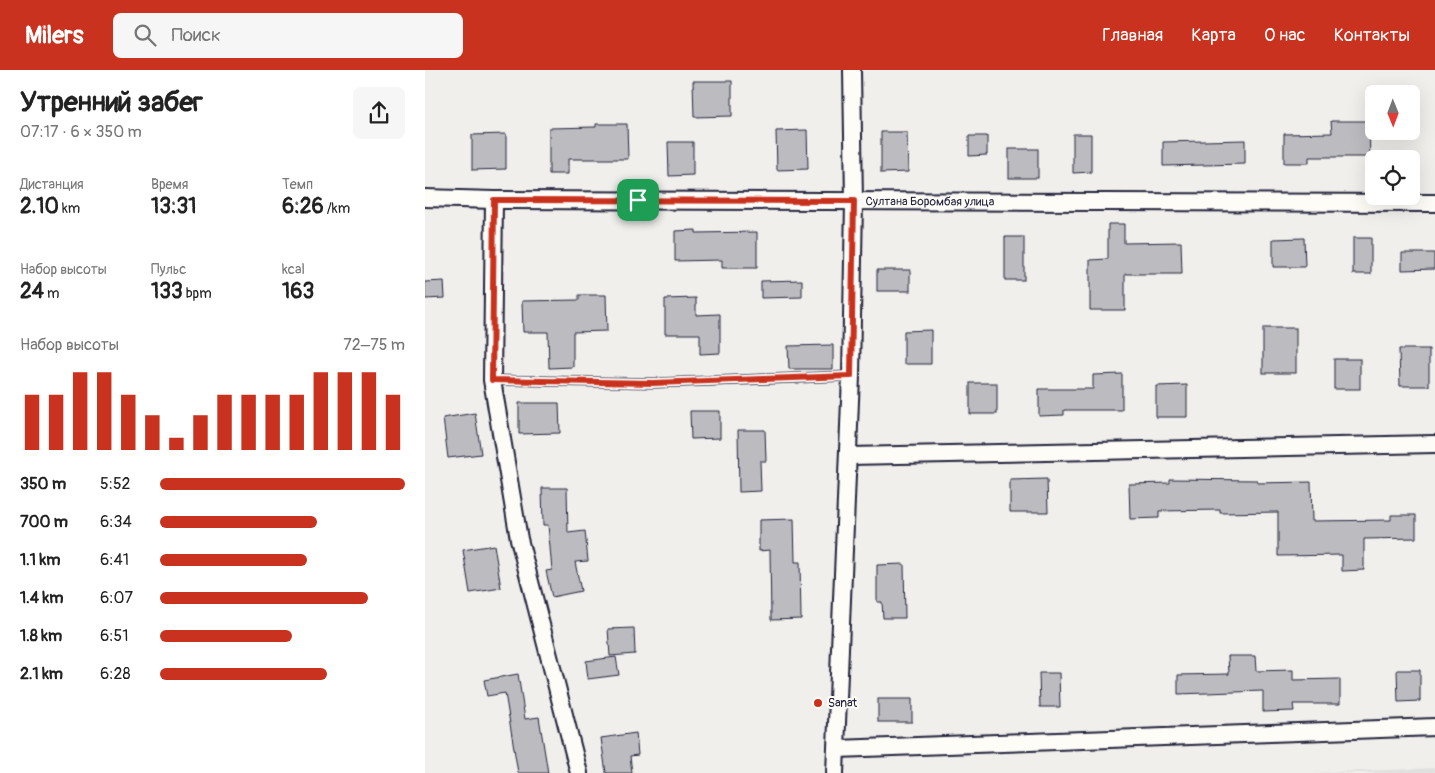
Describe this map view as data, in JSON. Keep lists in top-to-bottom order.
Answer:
{
  "streets": {
    "street": ["Султана Боромбая улица"]
  },
  "places": ["Sanat"],
  "north": "bottom",
  "page": {
    "header": "Milers",
    "search": "Поиск",
    "nav": [
      "Главная",
      "Карта",
      "О нас",
      "Контакты"
    ],
    "heading": ["Утренний забег", "07:17 · 6 × 350 m"],
    "stats": [
      ["Дистанция", "2.10 km"],
      ["Время", "13:31"],
      ["Темп", "6:26 /km"],
      ["Набор высоты", "24 m"],
      ["Пульс", "133 bpm"],
      ["kcal", "163"]
    ],
    "chart": ["Набор высоты", "72–75 m"],
    "list": [
      {
        "name": "350 m",
        "note": "5:52"
      },
      {
        "name": "700 m",
        "note": "6:34"
      },
      {
        "name": "1.1 km",
        "note": "6:41"
      },
      {
        "name": "1.4 km",
        "note": "6:07"
      },
      {
        "name": "1.8 km",
        "note": "6:51"
      },
      {
        "name": "2.1 km",
        "note": "6:28"
      }
    ]
  }
}
